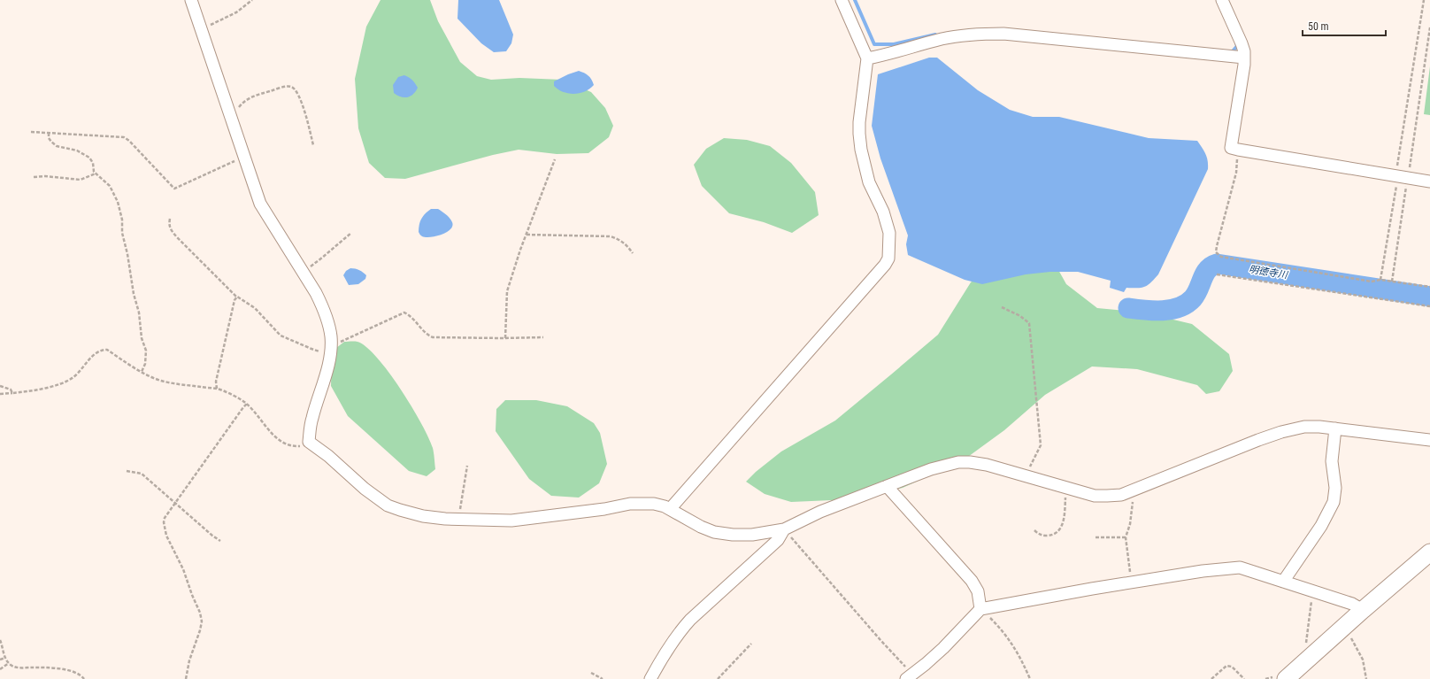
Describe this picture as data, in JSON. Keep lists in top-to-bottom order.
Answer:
{
  "water": ["明徳寺川"],
  "scale_bar": "50 m"
}
